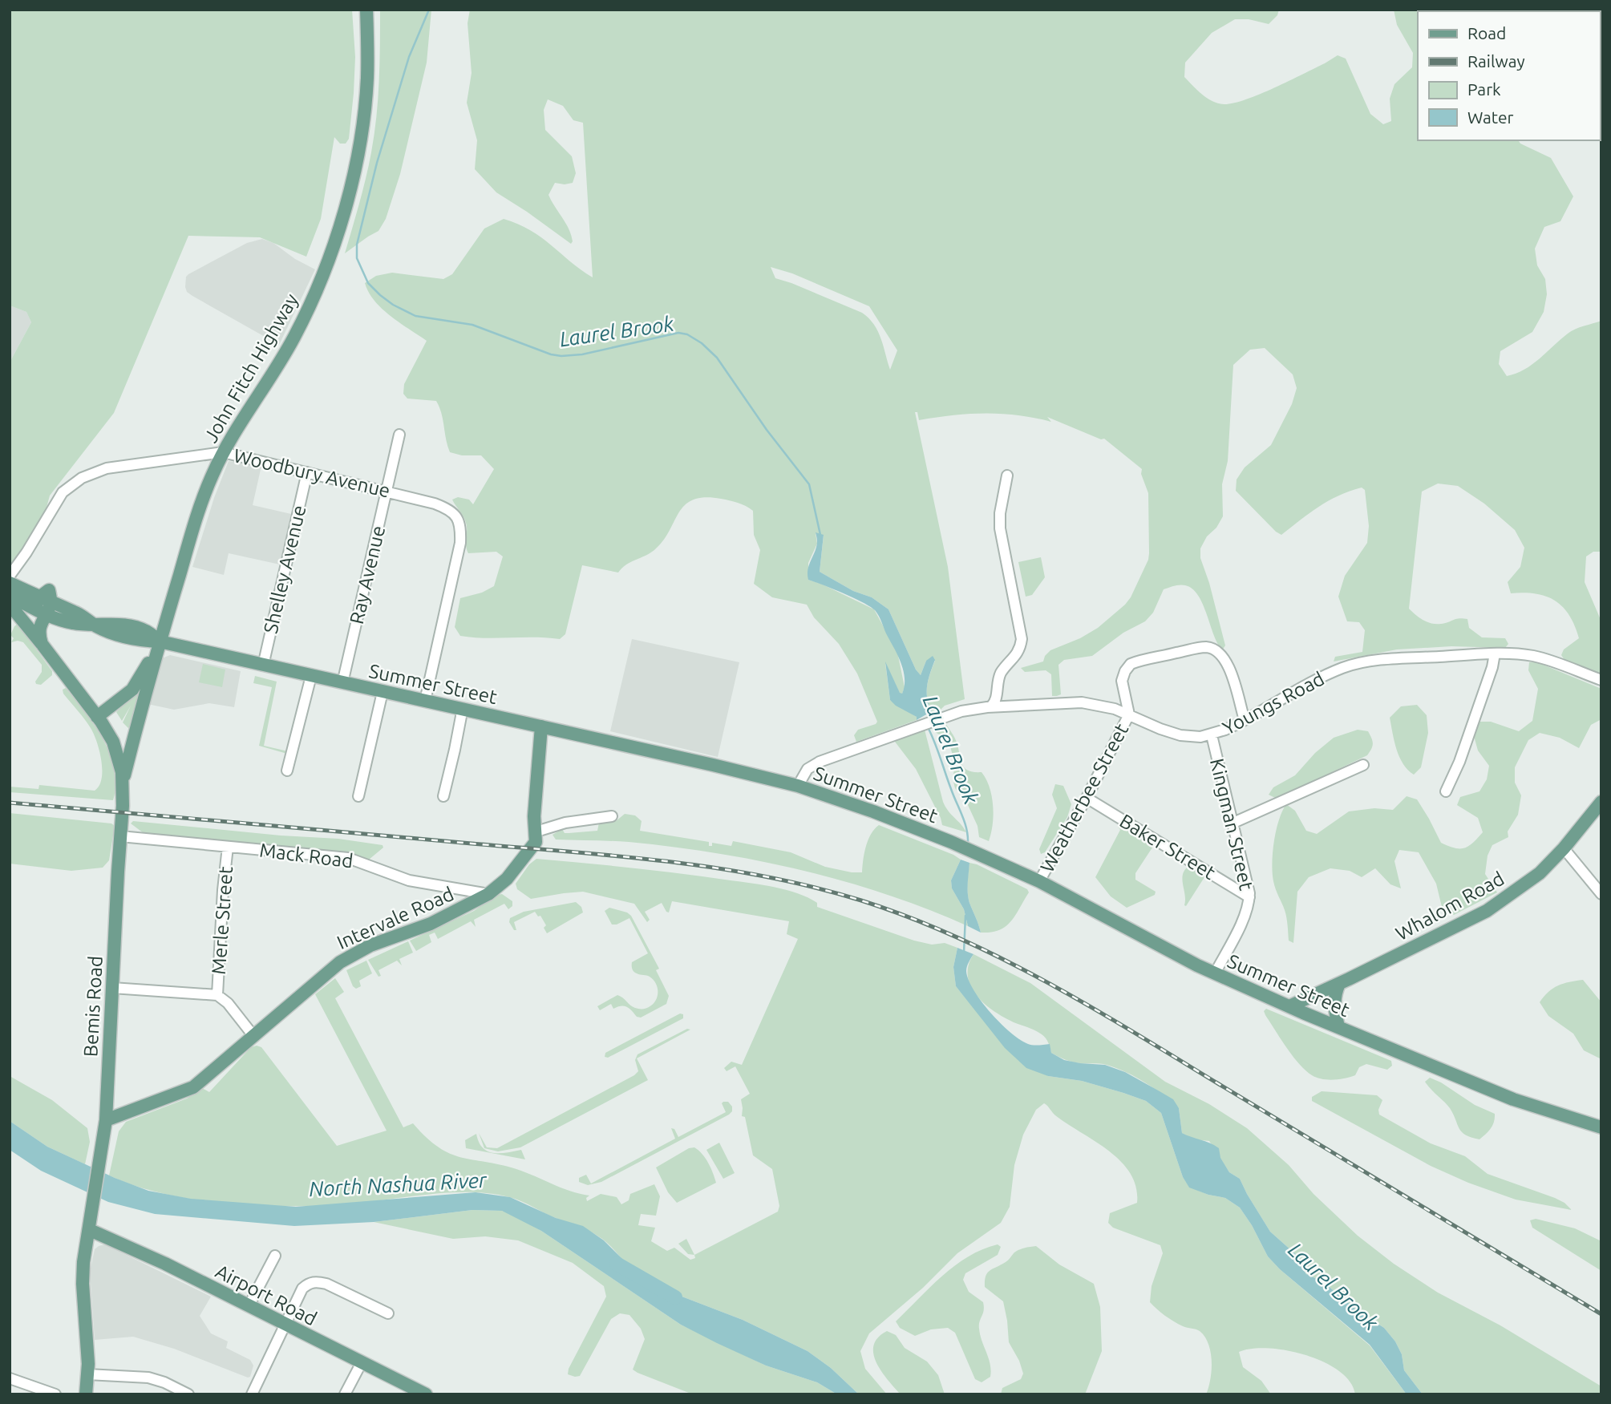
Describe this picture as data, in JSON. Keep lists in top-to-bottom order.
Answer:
{
  "streets": {
    "main road": [
      "John Fitch Highway",
      "Summer Street",
      "Whalom Road",
      "Intervale Road",
      "Bemis Road",
      "Airport Road"
    ],
    "street": [
      "Woodbury Avenue",
      "Shelley Avenue",
      "Ray Avenue",
      "Youngs Road",
      "Weatherbee Street",
      "Kingman Street",
      "Baker Street",
      "Mack Road",
      "Merle Street"
    ]
  },
  "crossings": [
    ["John Fitch Highway", "Woodbury Avenue"],
    ["John Fitch Highway", "Summer Street"],
    ["John Fitch Highway", "Bemis Road"],
    ["Woodbury Avenue", "Shelley Avenue"],
    ["Woodbury Avenue", "Ray Avenue"],
    ["Woodbury Avenue", "Summer Street"],
    ["Shelley Avenue", "Summer Street"],
    ["Ray Avenue", "Summer Street"],
    ["Summer Street", "Youngs Road"],
    ["Summer Street", "Weatherbee Street"],
    ["Summer Street", "Kingman Street"],
    ["Summer Street", "Whalom Road"],
    ["Youngs Road", "Weatherbee Street"],
    ["Youngs Road", "Kingman Street"],
    ["Weatherbee Street", "Kingman Street"],
    ["Weatherbee Street", "Baker Street"],
    ["Kingman Street", "Baker Street"],
    ["Mack Road", "Intervale Road"],
    ["Mack Road", "Merle Street"],
    ["Mack Road", "Bemis Road"],
    ["Intervale Road", "Bemis Road"],
    ["Bemis Road", "Airport Road"]
  ],
  "water": ["Laurel Brook", "North Nashua River"],
  "legend": [
    "Road",
    "Railway",
    "Park",
    "Water"
  ]
}
